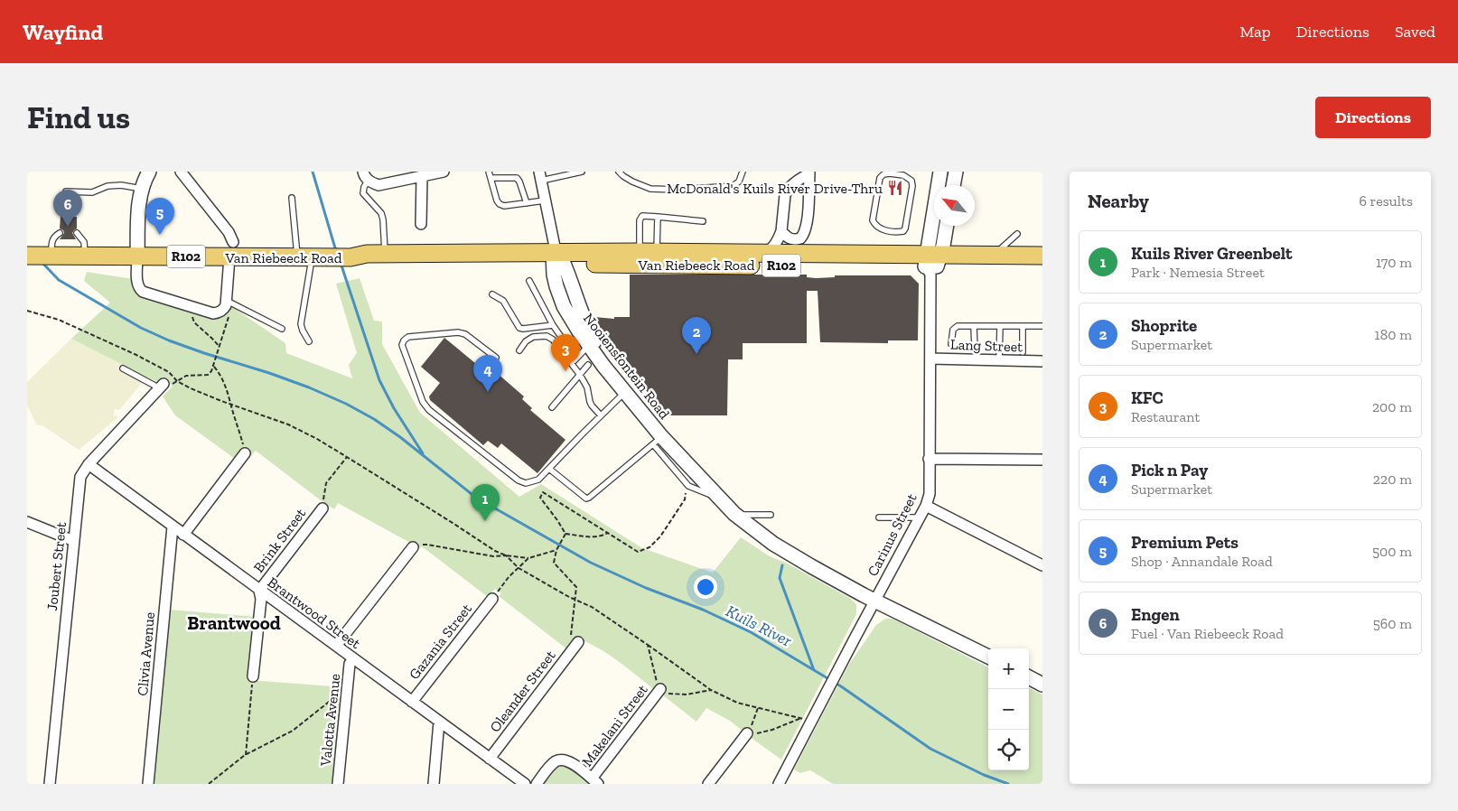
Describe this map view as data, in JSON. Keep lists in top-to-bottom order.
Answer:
{
  "streets": {
    "main road": ["R102", "Van Riebeeck Road"],
    "street": [
      "Lang Street",
      "Nooiensfontein Road",
      "Carinus Street",
      "Brink Street",
      "Joubert Street",
      "Brantwood Street",
      "Gazania Street",
      "Clivia Avenue",
      "Oleander Street",
      "Valotta Avenue",
      "Makelani Street"
    ]
  },
  "crossings": [
    ["Van Riebeeck Road", "Nooiensfontein Road"],
    ["Van Riebeeck Road", "Carinus Street"],
    ["Lang Street", "Carinus Street"],
    ["Nooiensfontein Road", "Carinus Street"],
    ["Brink Street", "Brantwood Street"],
    ["Joubert Street", "Brantwood Street"],
    ["Brantwood Street", "Gazania Street"],
    ["Brantwood Street", "Clivia Avenue"],
    ["Brantwood Street", "Oleander Street"],
    ["Brantwood Street", "Valotta Avenue"]
  ],
  "districts": ["Brantwood"],
  "water": ["Kuils River"],
  "places": {
    "restaurant": ["McDonald's Kuils River Drive-Thru"]
  },
  "north": "top left",
  "page": {
    "header": "Wayfind",
    "nav": ["Map", "Directions", "Saved"],
    "buttons": "Directions",
    "title": "Find us",
    "heading": ["Nearby", "6 results"],
    "pins": [
      "6",
      "5",
      "2",
      "3",
      "4",
      "1"
    ],
    "list": [
      {
        "mark": "1",
        "name": "Kuils River Greenbelt",
        "note": "Park · Nemesia Street",
        "value": "170 m"
      },
      {
        "mark": "2",
        "name": "Shoprite",
        "note": "Supermarket",
        "value": "180 m"
      },
      {
        "mark": "3",
        "name": "KFC",
        "note": "Restaurant",
        "value": "200 m"
      },
      {
        "mark": "4",
        "name": "Pick n Pay",
        "note": "Supermarket",
        "value": "220 m"
      },
      {
        "mark": "5",
        "name": "Premium Pets",
        "note": "Shop · Annandale Road",
        "value": "500 m"
      },
      {
        "mark": "6",
        "name": "Engen",
        "note": "Fuel · Van Riebeeck Road",
        "value": "560 m"
      }
    ],
    "map_buttons": ["+", "−"]
  }
}
